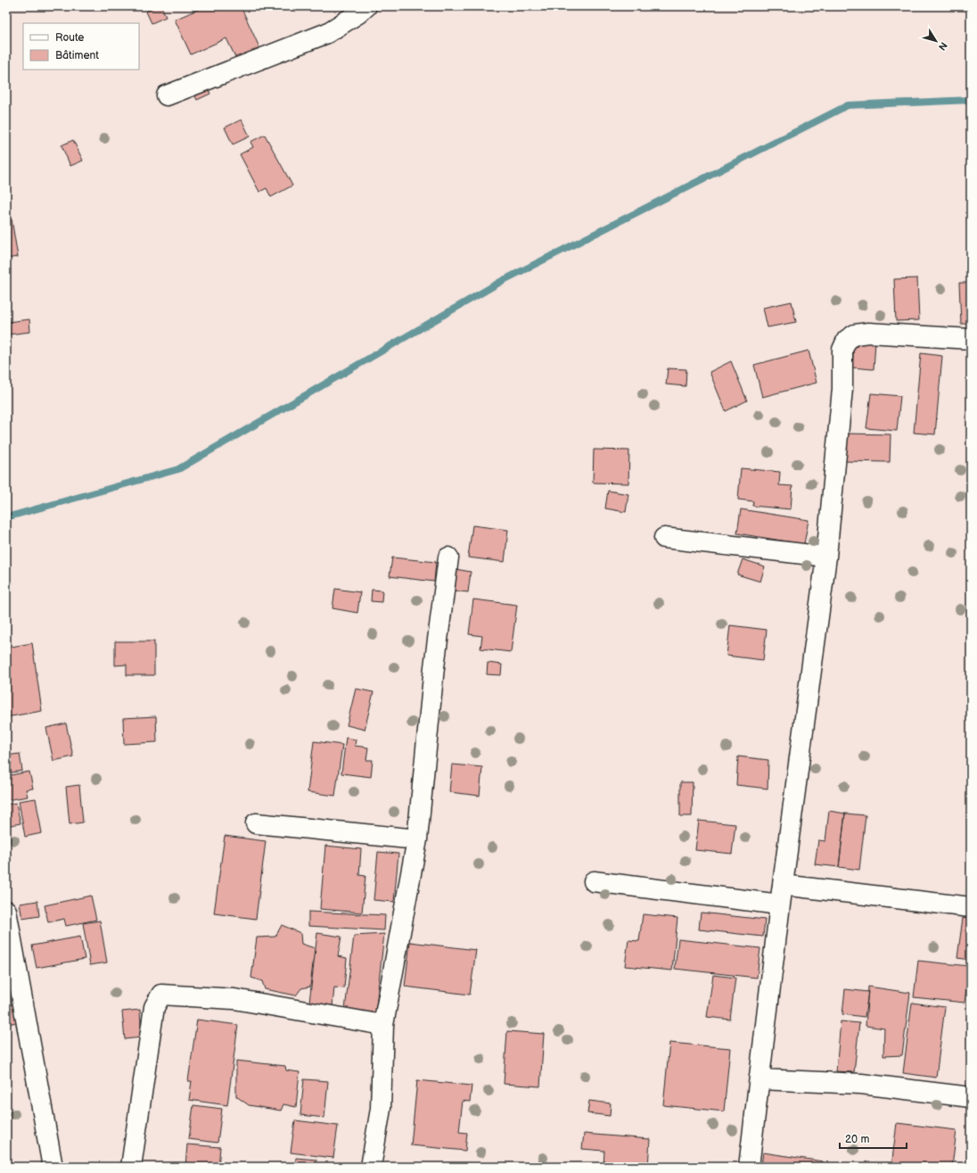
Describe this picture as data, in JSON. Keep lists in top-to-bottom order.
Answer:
{
  "legend": ["Route", "Bâtiment"],
  "scale_bar": "20 m",
  "north": "bottom right"
}
